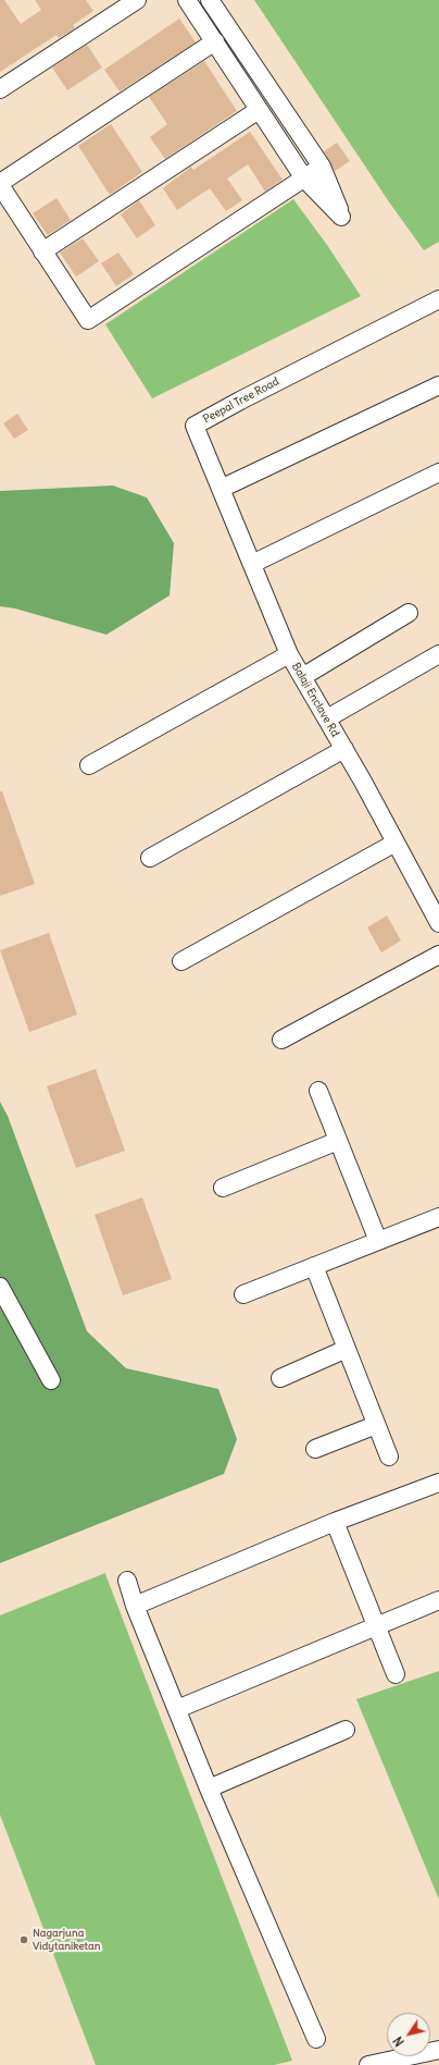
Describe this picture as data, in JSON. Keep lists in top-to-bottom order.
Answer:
{
  "streets": {
    "street": ["Peepal Tree Road", "Balaji Enclave Rd"]
  },
  "crossings": [
    ["Peepal Tree Road", "Balaji Enclave Rd"]
  ],
  "places": ["Nagarjuna Vidytaniketan"],
  "north": "bottom left"
}
